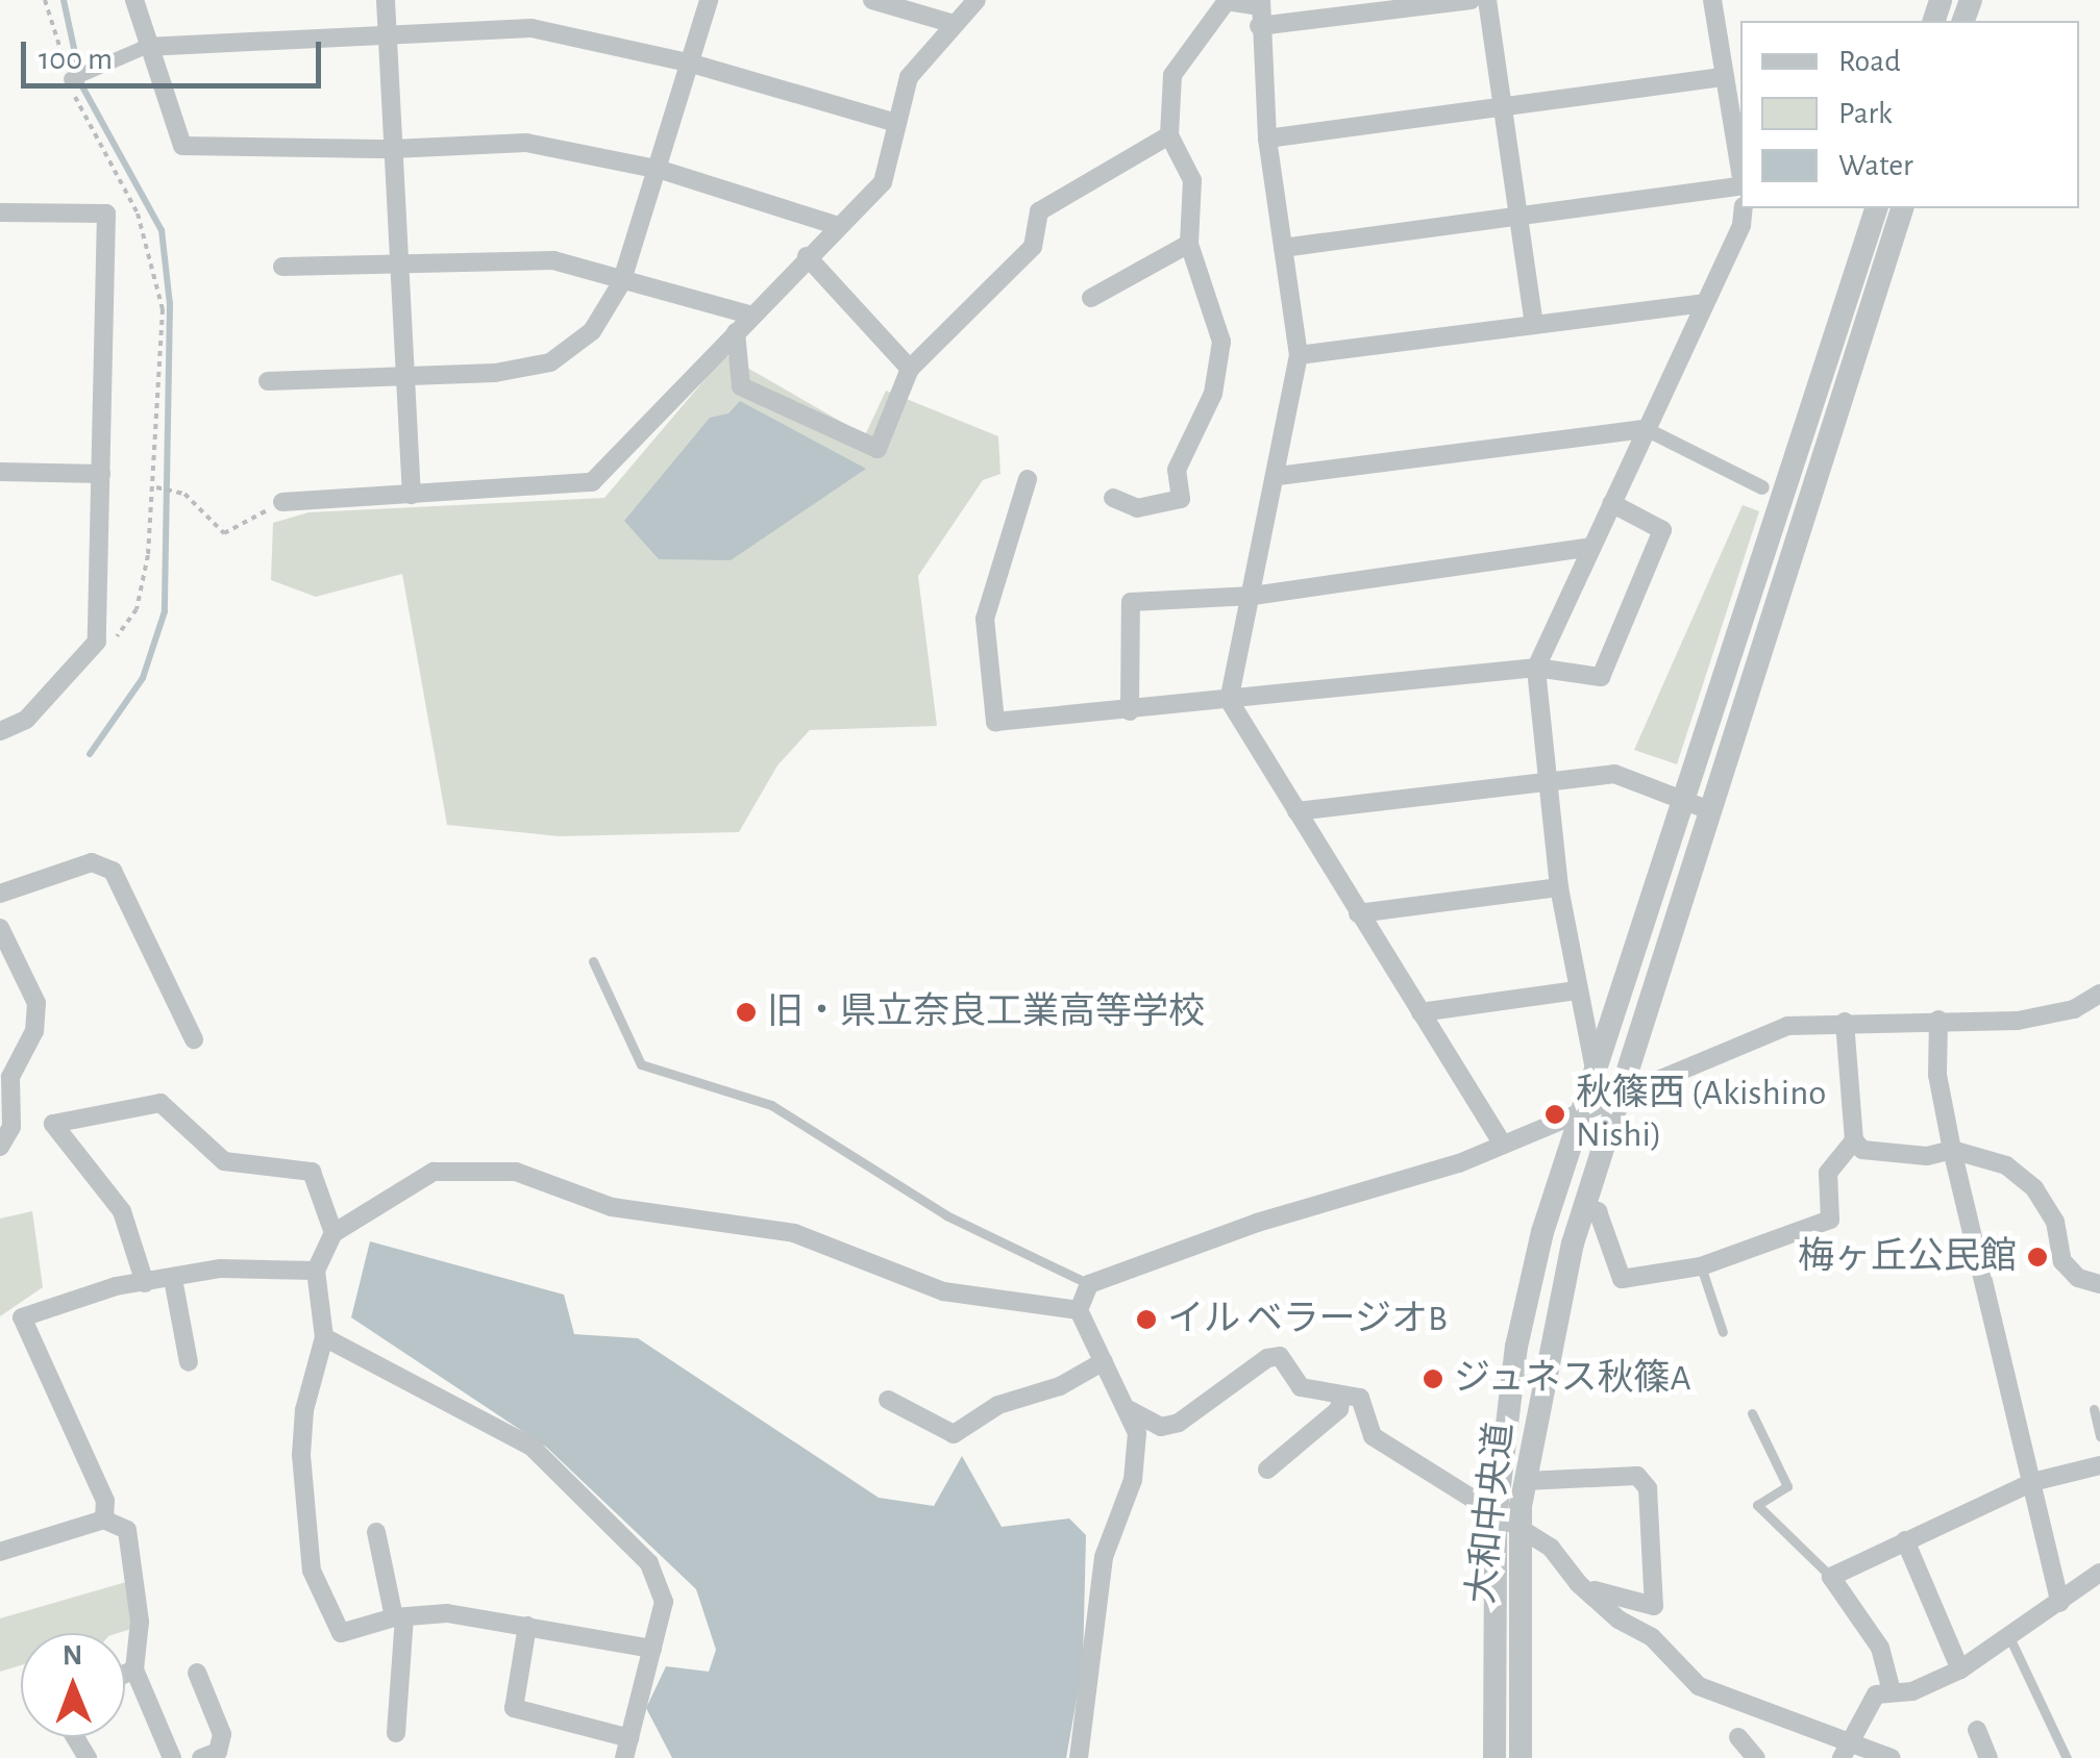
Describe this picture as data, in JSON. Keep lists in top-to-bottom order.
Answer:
{
  "streets": {
    "street": ["大和中央道"]
  },
  "places": [
    "旧・県立奈良工業高等学校",
    "秋篠西 (Akishino Nishi)",
    "梅ヶ丘公民館",
    "イル ベラージオB",
    "ジュネス秋篠A"
  ],
  "legend": ["Road", "Park", "Water"],
  "scale_bar": "100 m",
  "north": "top"
}
